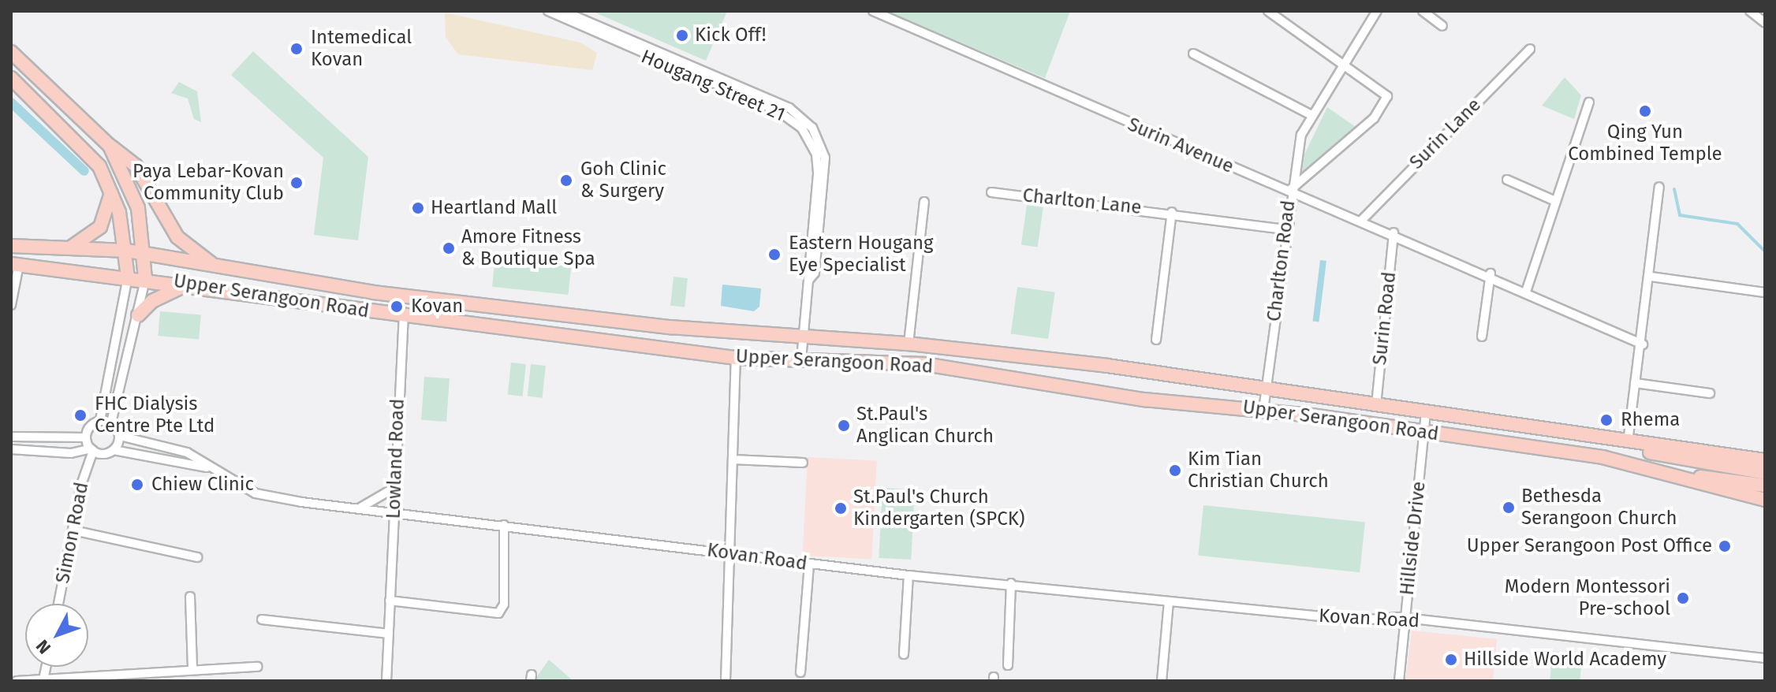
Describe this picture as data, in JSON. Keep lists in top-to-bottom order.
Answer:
{
  "streets": {
    "main road": ["Upper Serangoon Road"],
    "street": [
      "Hougang Street 21",
      "Surin Lane",
      "Surin Avenue",
      "Charlton Lane",
      "Charlton Road",
      "Surin Road",
      "Lowland Road",
      "Simon Road",
      "Hillside Drive",
      "Kovan Road"
    ]
  },
  "crossings": [
    ["Hougang Street 21", "Upper Serangoon Road"],
    ["Surin Lane", "Surin Avenue"],
    ["Surin Avenue", "Charlton Road"],
    ["Surin Avenue", "Surin Road"],
    ["Charlton Lane", "Charlton Road"],
    ["Charlton Road", "Upper Serangoon Road"],
    ["Upper Serangoon Road", "Surin Road"],
    ["Upper Serangoon Road", "Lowland Road"],
    ["Upper Serangoon Road", "Hillside Drive"],
    ["Lowland Road", "Kovan Road"],
    ["Simon Road", "Kovan Road"],
    ["Hillside Drive", "Kovan Road"]
  ],
  "places": [
    "Kick Off!",
    "Intemedical Kovan",
    "Qing Yun Combined Temple",
    "Goh Clinic & Surgery",
    "Paya Lebar-Kovan Community Club",
    "Heartland Mall",
    "Amore Fitness & Boutique Spa",
    "Eastern Hougang Eye Specialist",
    "Kovan",
    "FHC Dialysis Centre Pte Ltd",
    "Rhema",
    "St.Paul's Anglican Church",
    "Kim Tian Christian Church",
    "Chiew Clinic",
    "Bethesda Serangoon Church",
    "St.Paul's Church Kindergarten (SPCK)",
    "Upper Serangoon Post Office",
    "Modern Montessori Pre-school",
    "Hillside World Academy"
  ],
  "north": "bottom left"
}
